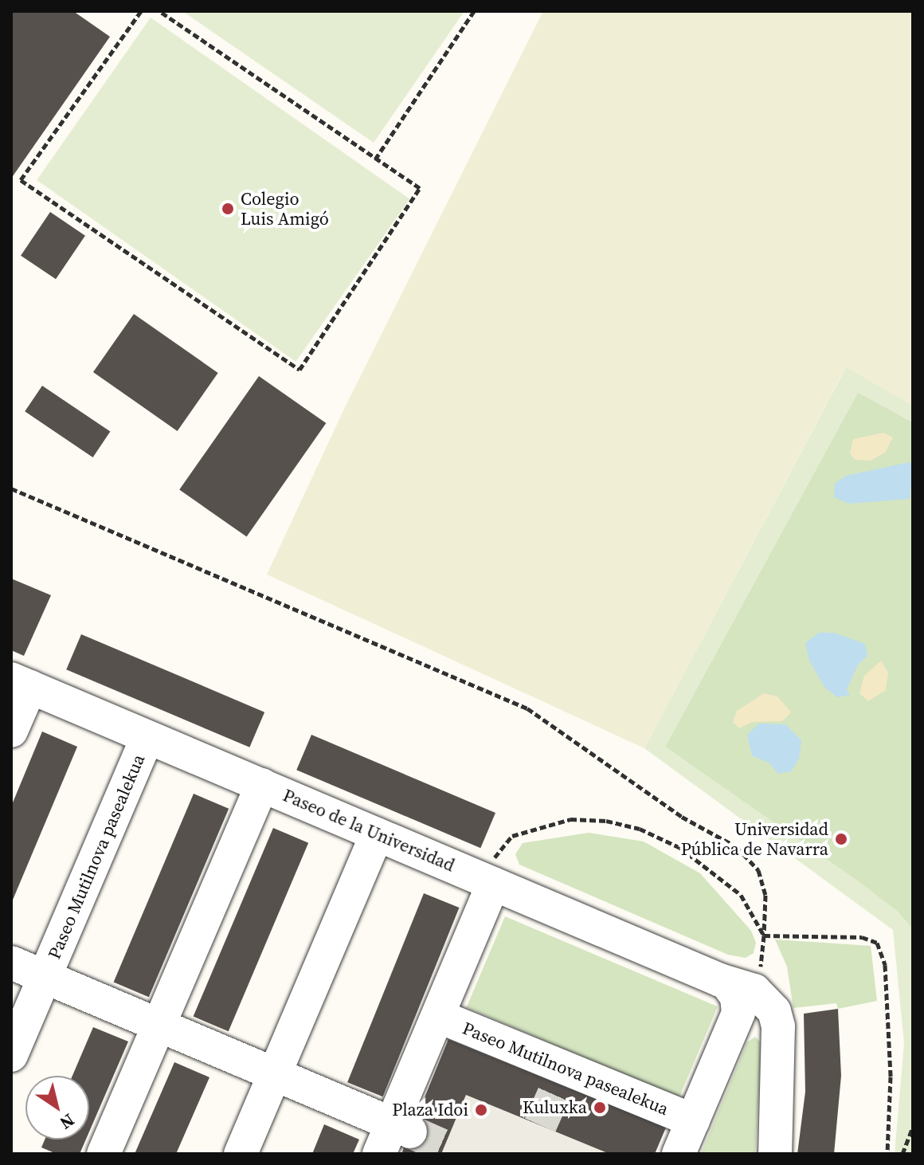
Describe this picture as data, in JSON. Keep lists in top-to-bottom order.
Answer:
{
  "streets": {
    "street": ["Paseo de la Universidad", "Paseo Mutilnova pasealekua"]
  },
  "crossings": [
    ["Paseo de la Universidad", "Paseo Mutilnova pasealekua"]
  ],
  "places": [
    "Colegio Luis Amigó",
    "Universidad Pública de Navarra",
    "Kuluxka",
    "Plaza Idoi"
  ],
  "north": "bottom right"
}
